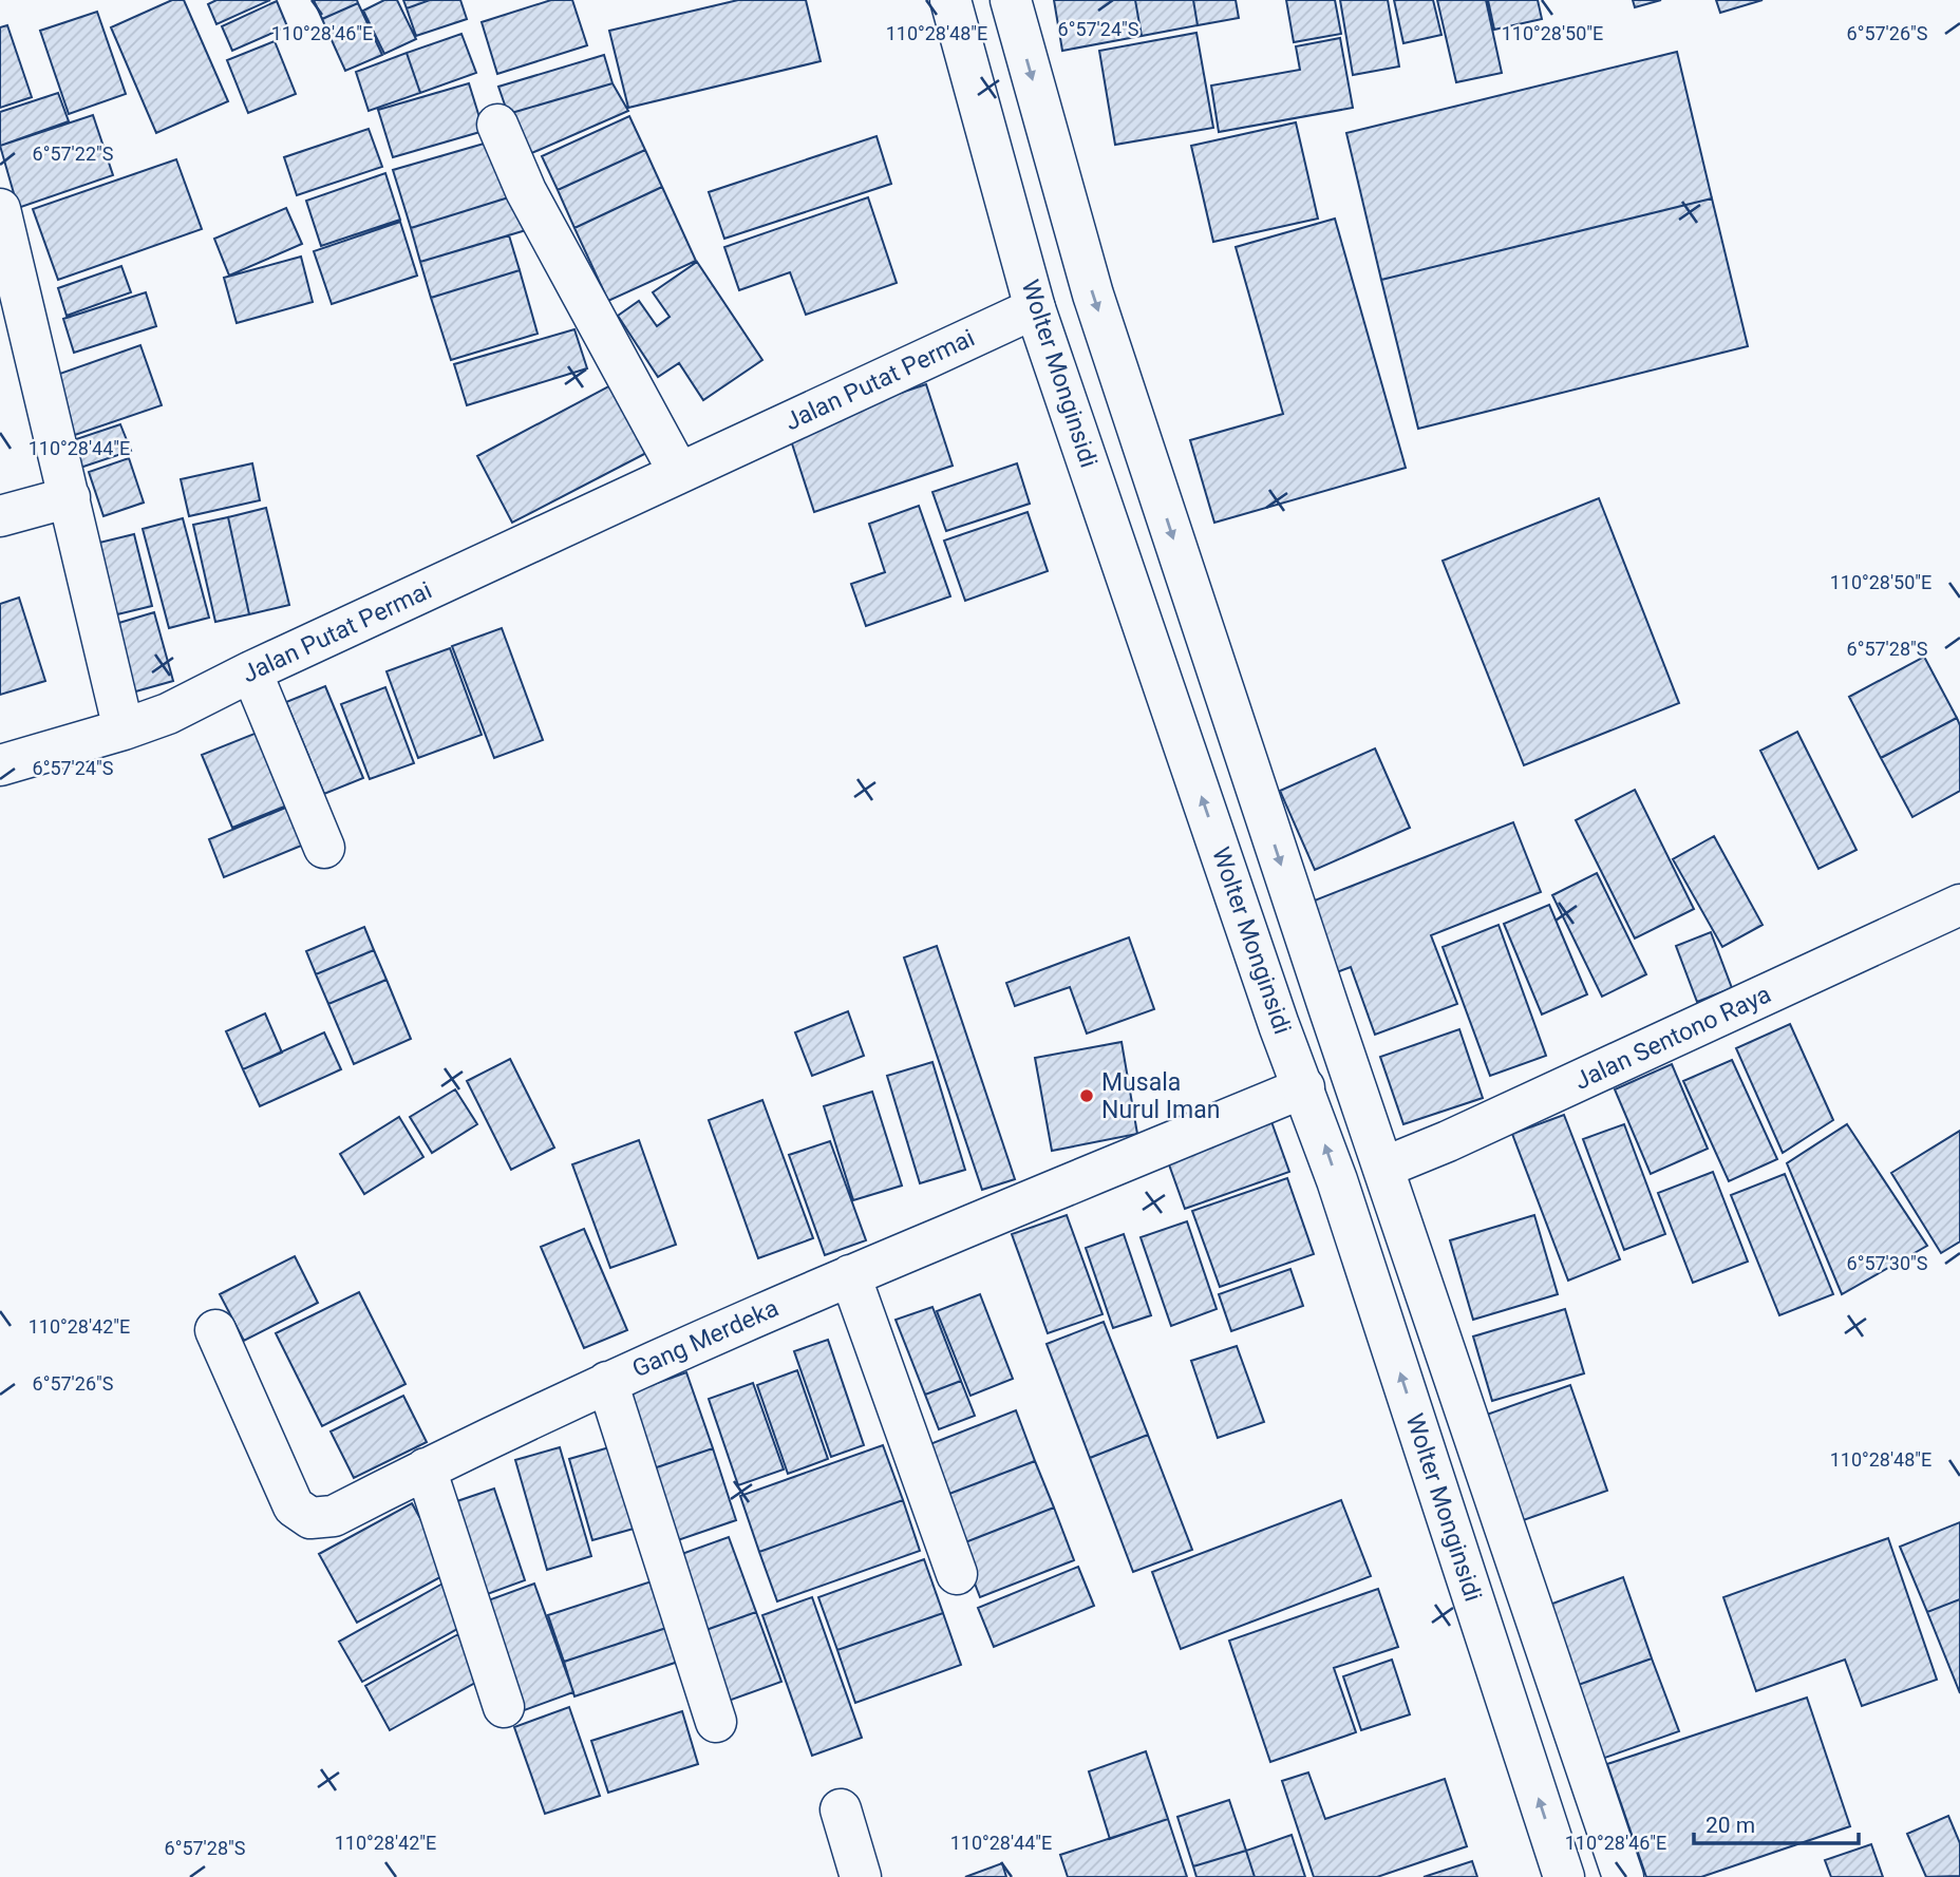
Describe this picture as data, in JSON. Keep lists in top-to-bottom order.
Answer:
{
  "streets": {
    "street": [
      "Wolter Monginsidi",
      "Jalan Putat Permai",
      "Jalan Sentono Raya",
      "Gang Merdeka"
    ]
  },
  "crossings": [
    ["Wolter Monginsidi", "Jalan Putat Permai"],
    ["Wolter Monginsidi", "Gang Merdeka"]
  ],
  "places": ["Musala Nurul Iman"],
  "scale_bar": "20 m",
  "coordinates": [
    "6°57'24\"S",
    "6°57'26\"S",
    "110°28'46\"E",
    "110°28'48\"E",
    "110°28'50\"E",
    "6°57'22\"S",
    "110°28'44\"E",
    "6°57'28\"S",
    "6°57'30\"S",
    "110°28'42\"E"
  ]
}
